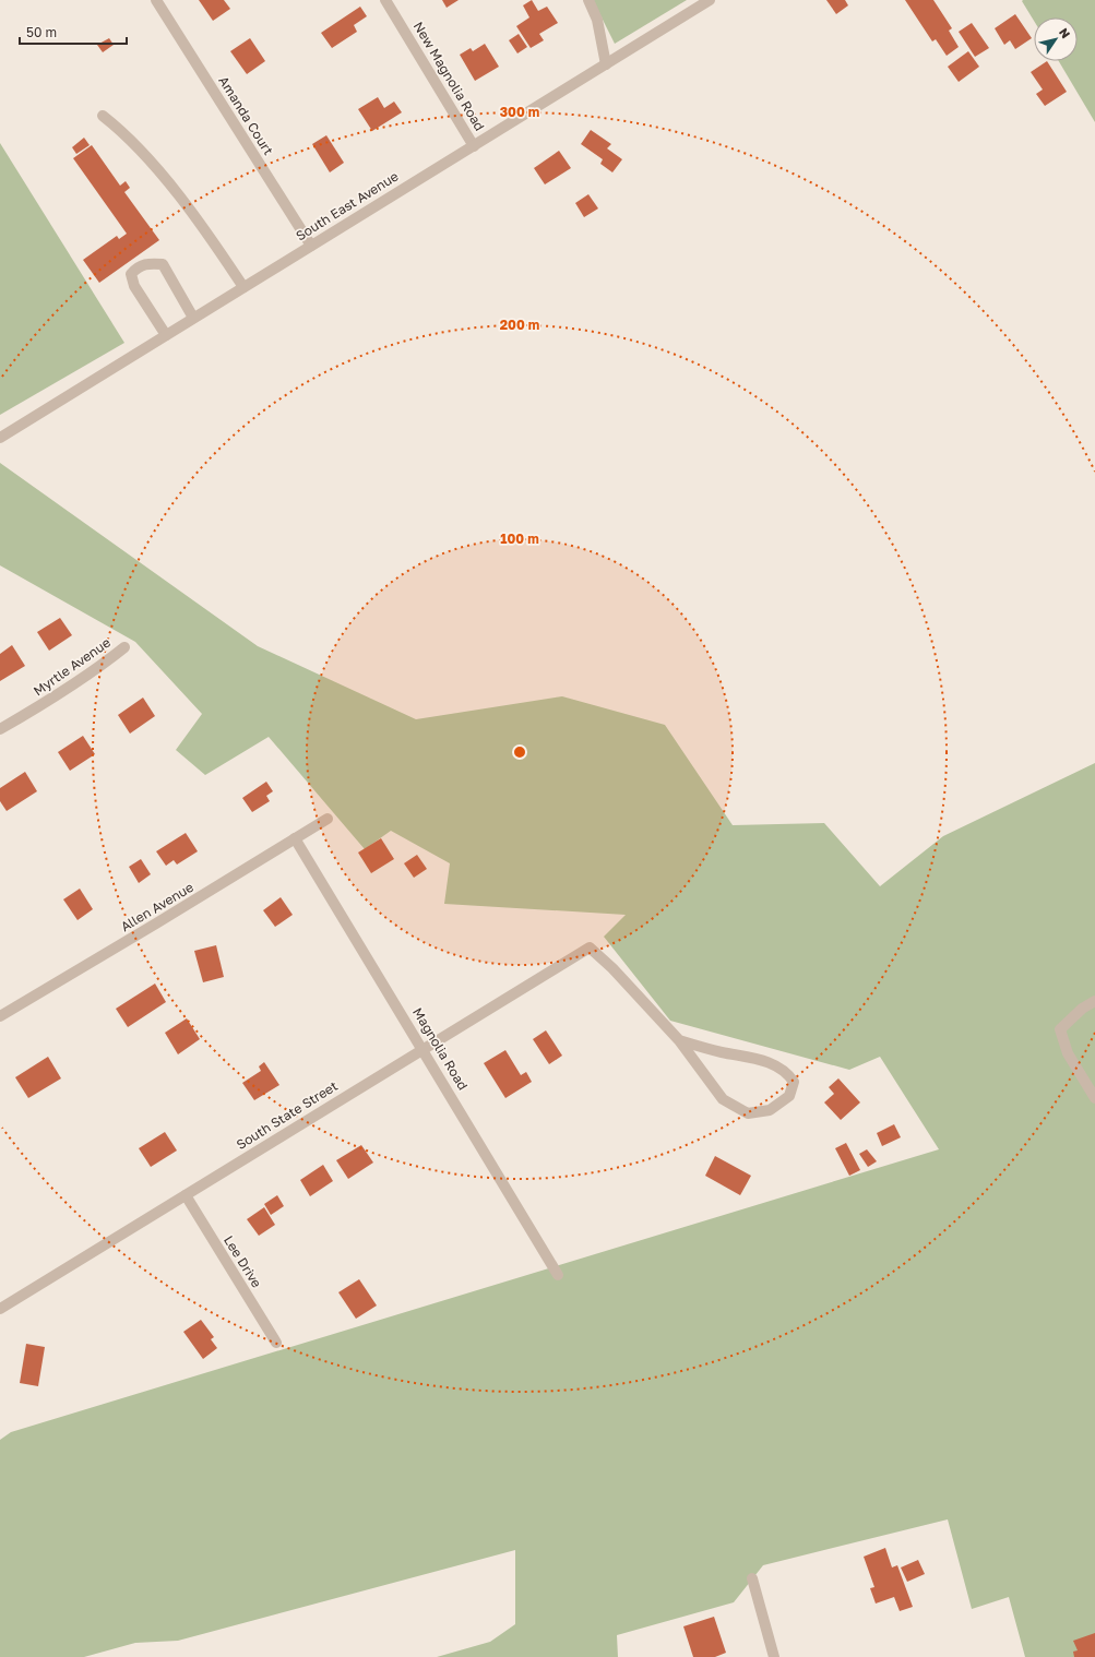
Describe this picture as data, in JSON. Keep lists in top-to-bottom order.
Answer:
{
  "streets": {
    "street": [
      "New Magnolia Road",
      "Amanda Court",
      "South East Avenue",
      "Myrtle Avenue",
      "Allen Avenue",
      "Magnolia Road",
      "South State Street",
      "Lee Drive"
    ]
  },
  "crossings": [
    ["New Magnolia Road", "South East Avenue"],
    ["Amanda Court", "South East Avenue"],
    ["Allen Avenue", "Magnolia Road"],
    ["Magnolia Road", "South State Street"],
    ["South State Street", "Lee Drive"]
  ],
  "scale_bar": "50 m",
  "north": "top right",
  "rings": ["300 m", "200 m", "100 m"]
}
